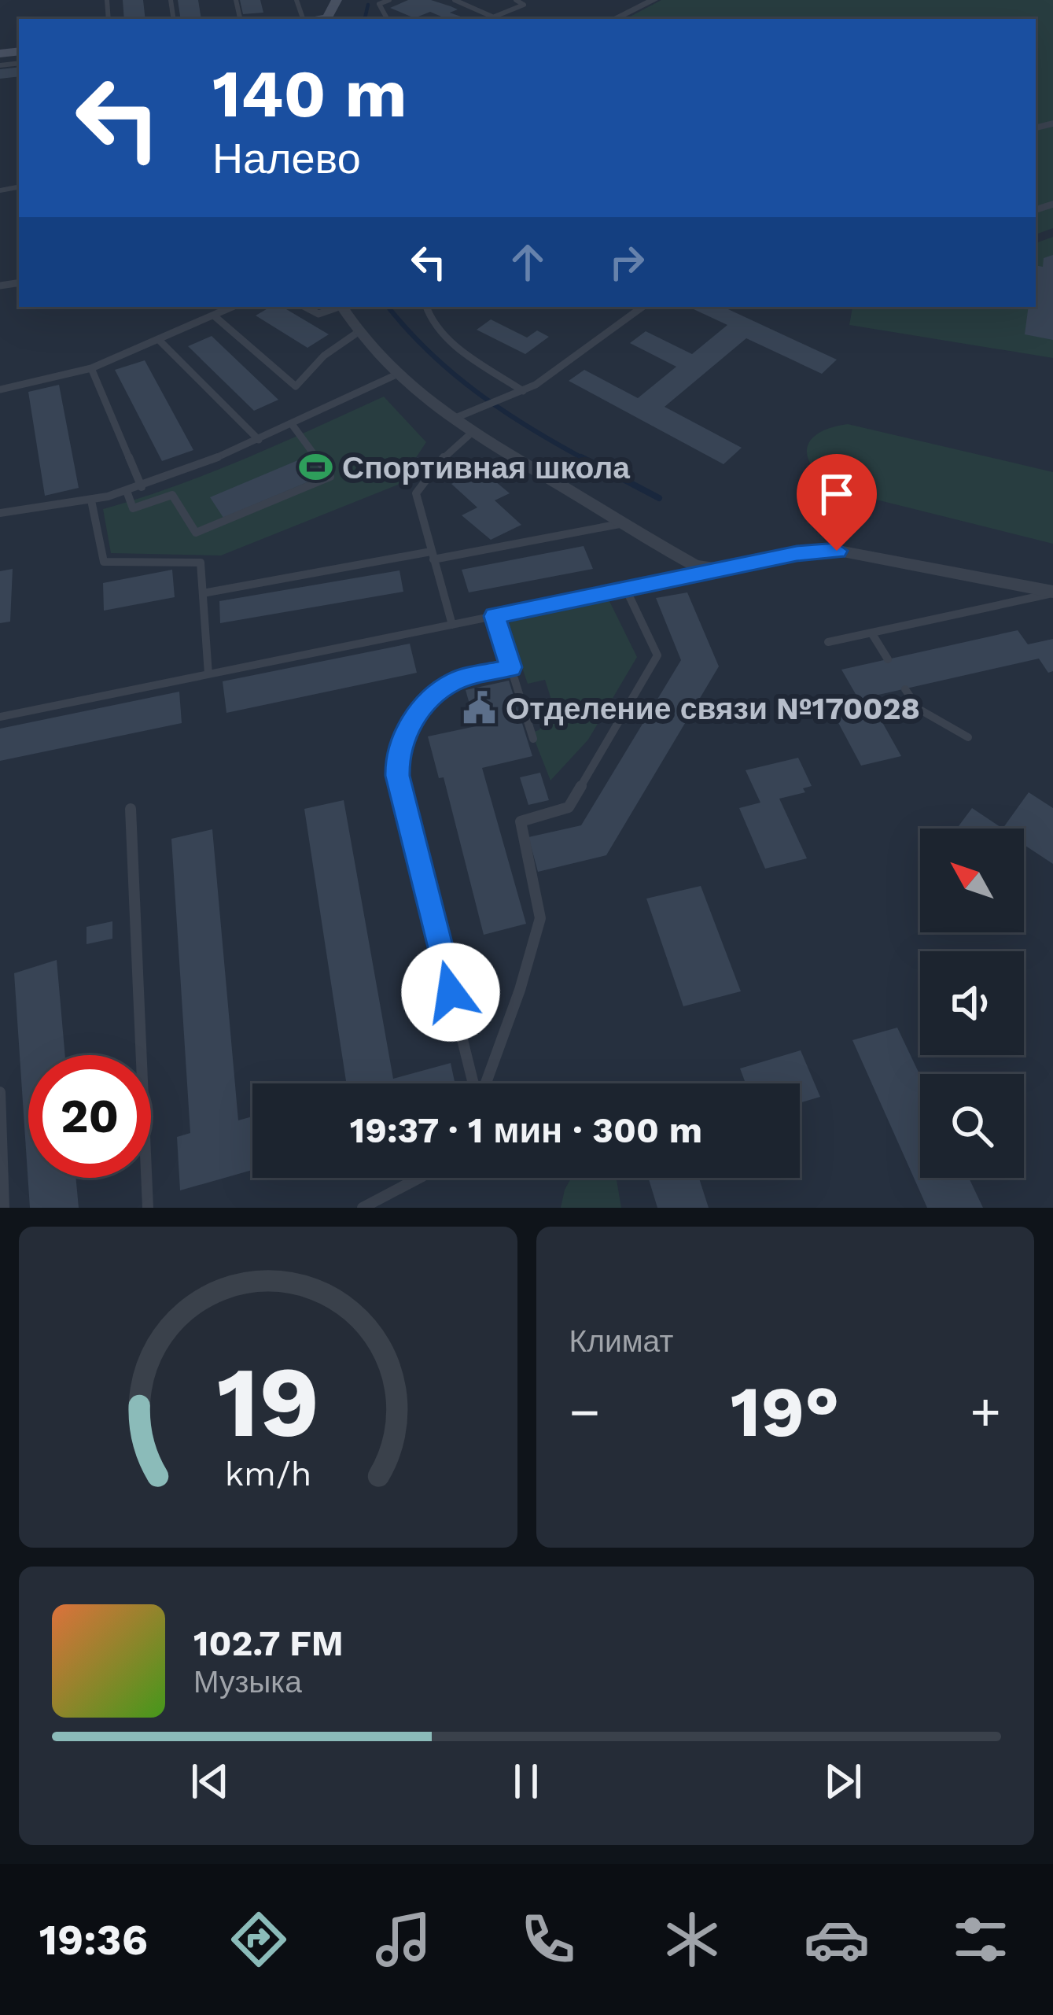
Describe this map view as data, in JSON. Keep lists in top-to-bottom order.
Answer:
{
  "places": {
    "sports": ["Спортивная школа"],
    "public building": ["Отделение связи №170028"]
  },
  "north": "top left",
  "page": {
    "turn": ["140 m", "Налево"],
    "limit": "20",
    "trip": "19:37 · 1 мин · 300 m",
    "tile": "Климат",
    "heat": ["−", "19°", "+"],
    "song": ["102.7 FM", "Музыка"],
    "tabs": "19:36",
    "gauge": ["19", "km/h"]
  }
}
